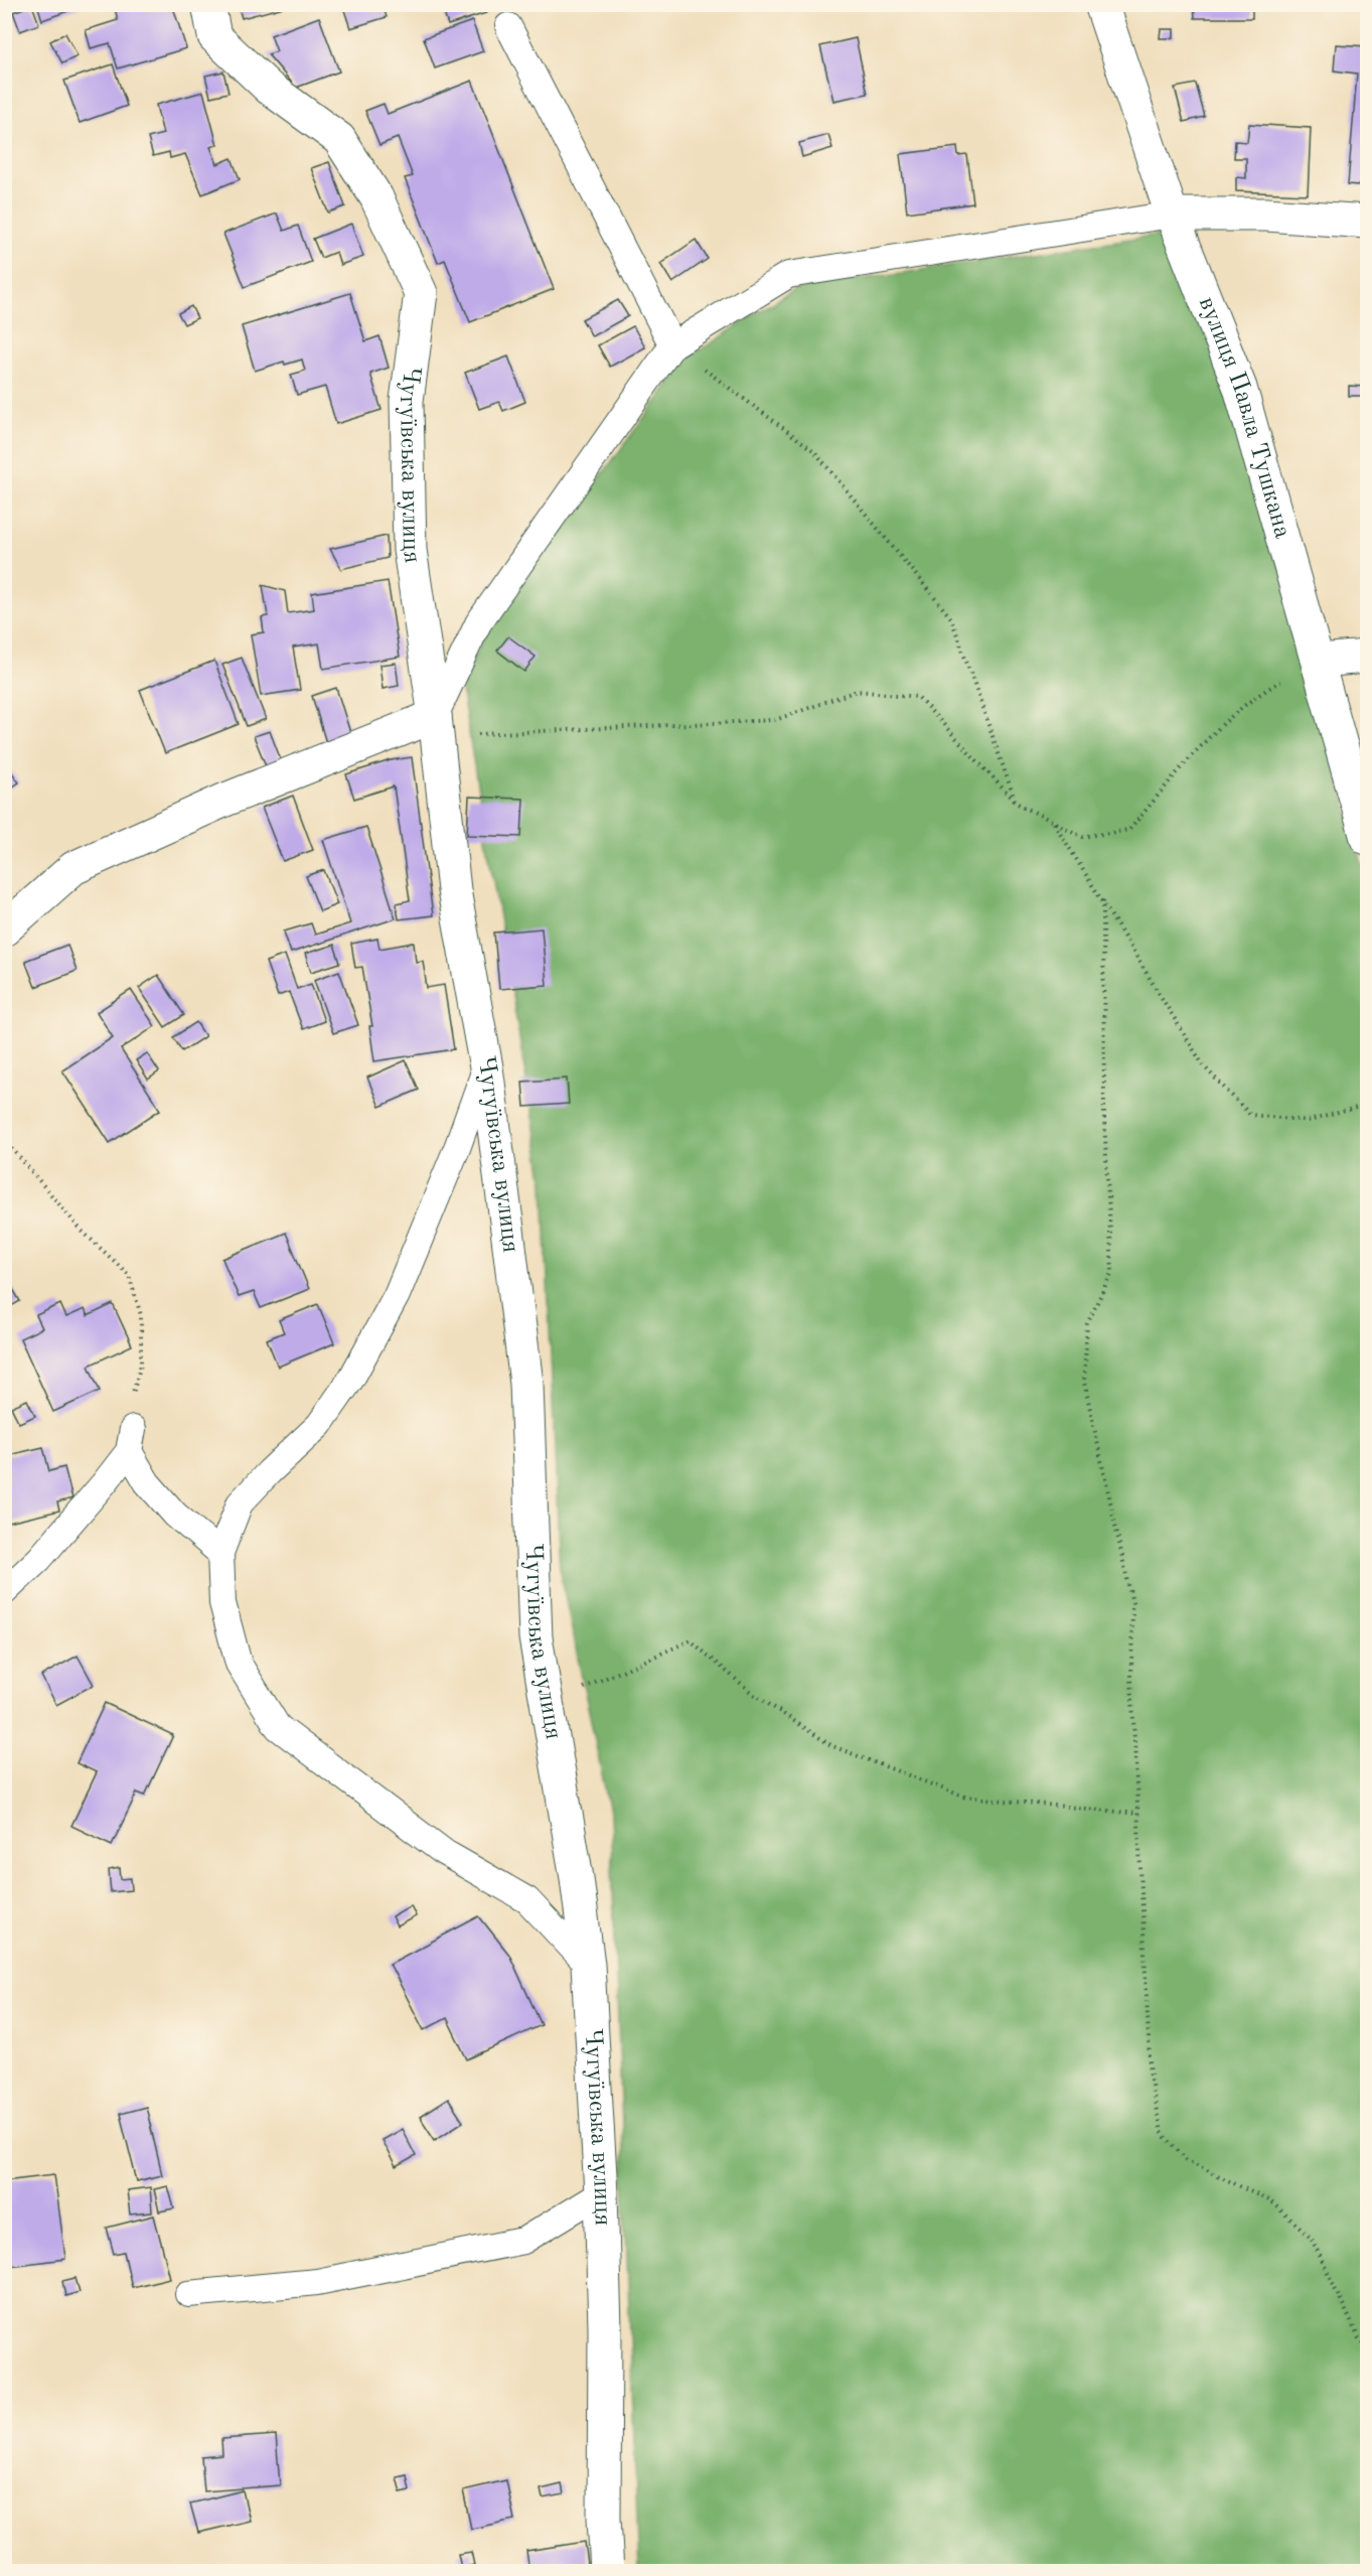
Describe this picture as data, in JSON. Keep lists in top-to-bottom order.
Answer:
{
  "streets": {
    "street": ["вулиця Павла Тушкана", "Чугуївська вулиця"]
  }
}
